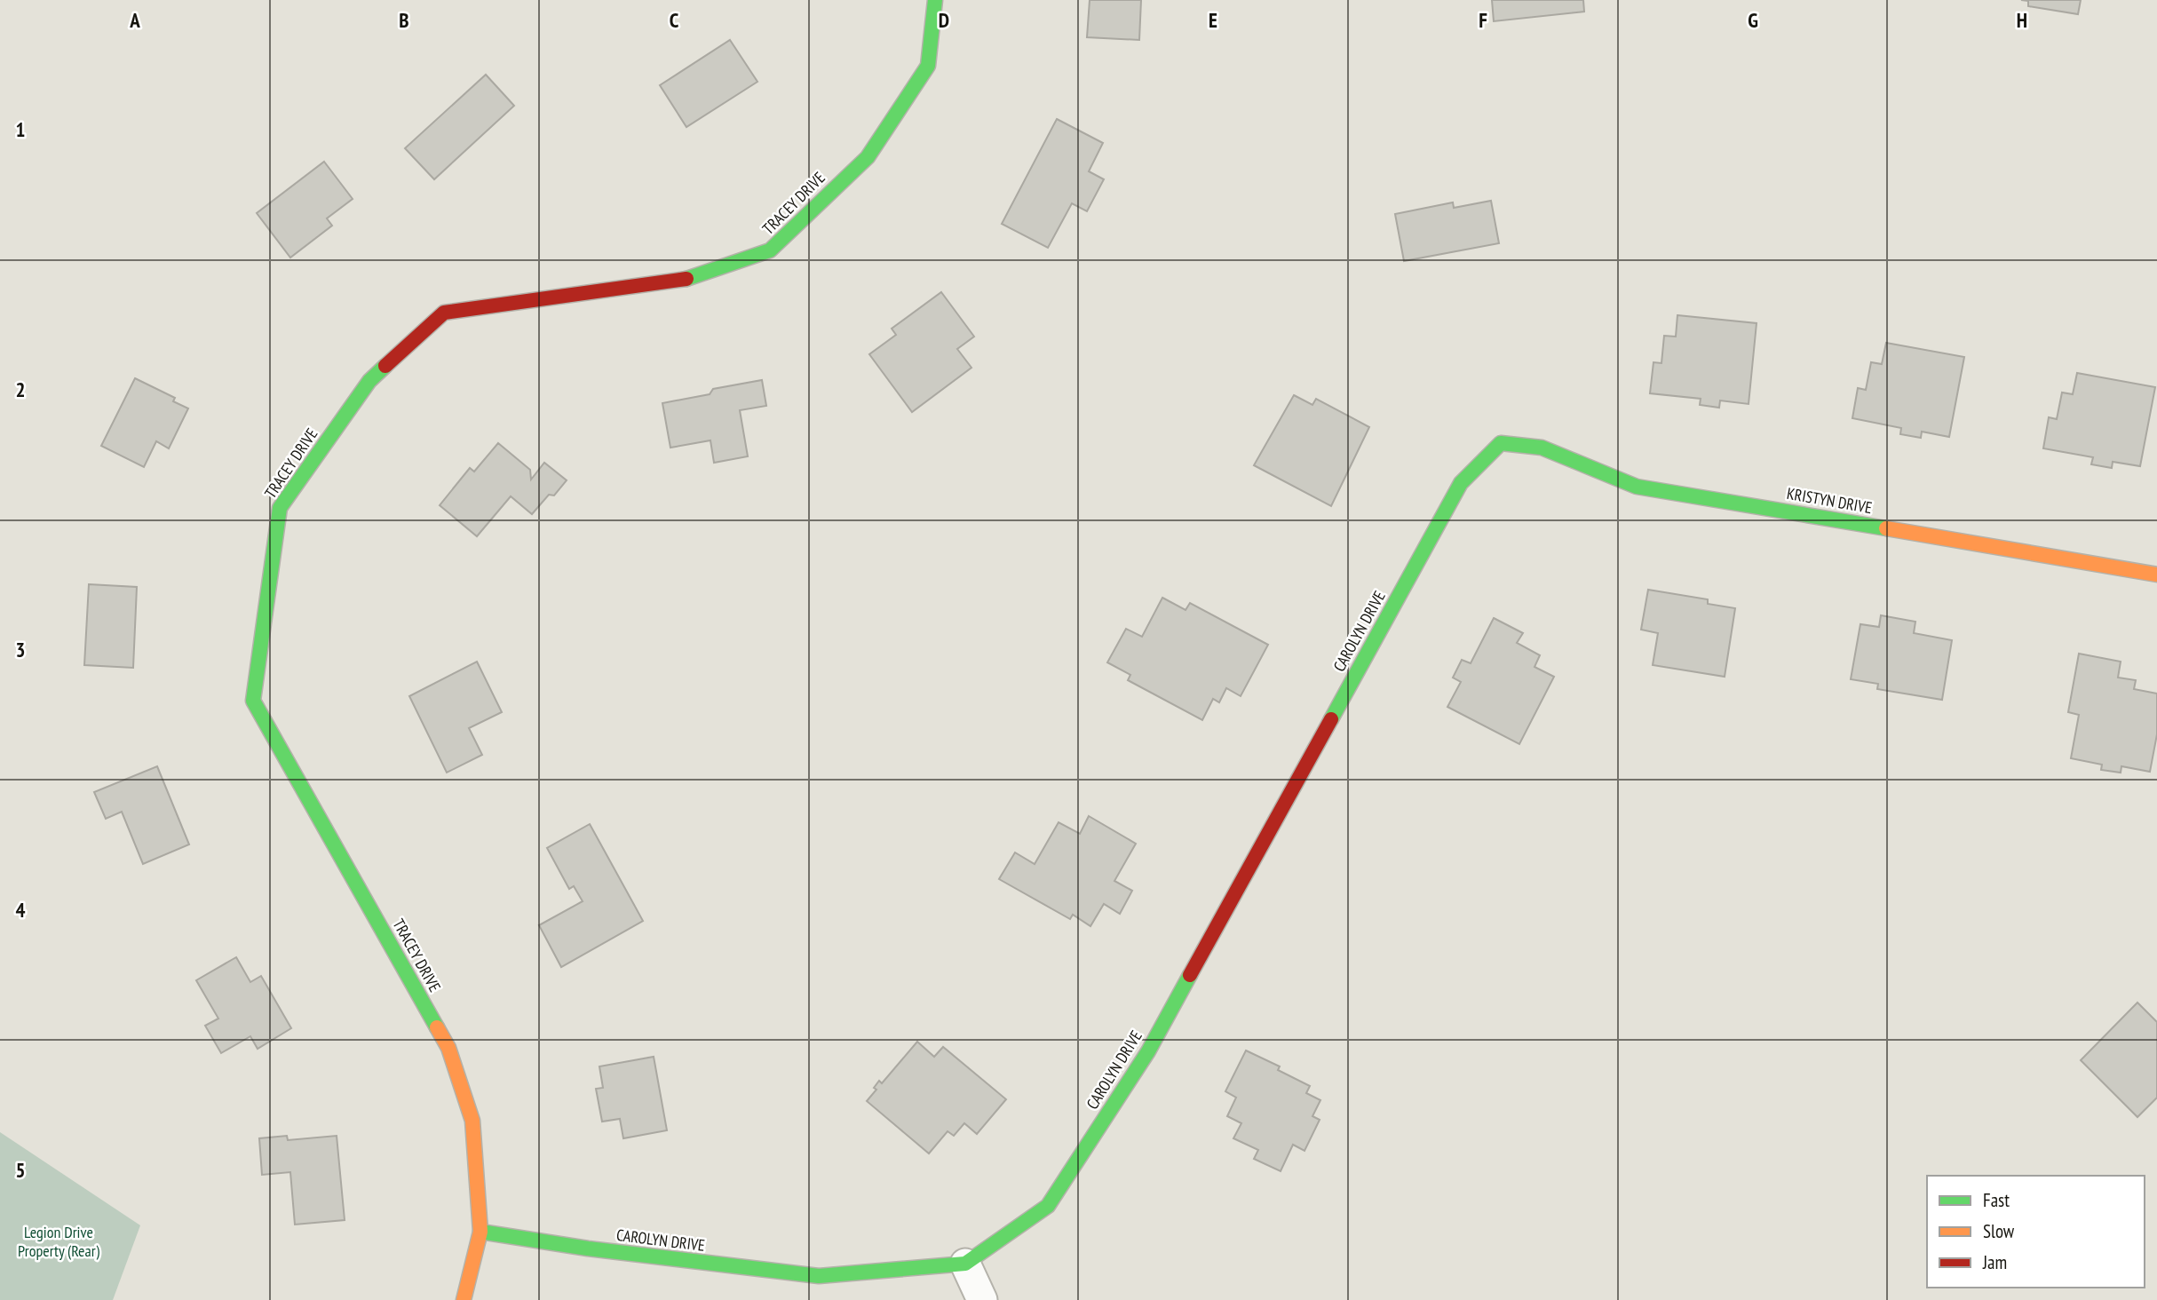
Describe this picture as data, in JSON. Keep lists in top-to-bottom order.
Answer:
{
  "streets": {
    "street": ["TRACEY DRIVE", "KRISTYN DRIVE", "CAROLYN DRIVE"]
  },
  "crossings": [
    ["TRACEY DRIVE", "CAROLYN DRIVE"],
    ["KRISTYN DRIVE", "CAROLYN DRIVE"]
  ],
  "parks": ["Legion Drive Property (Rear)"],
  "legend": ["Fast", "Slow", "Jam"],
  "grid": {
    "columns": [
      "A",
      "B",
      "C",
      "D",
      "E",
      "F",
      "G",
      "H"
    ],
    "rows": [
      "1",
      "2",
      "3",
      "4",
      "5"
    ]
  }
}
